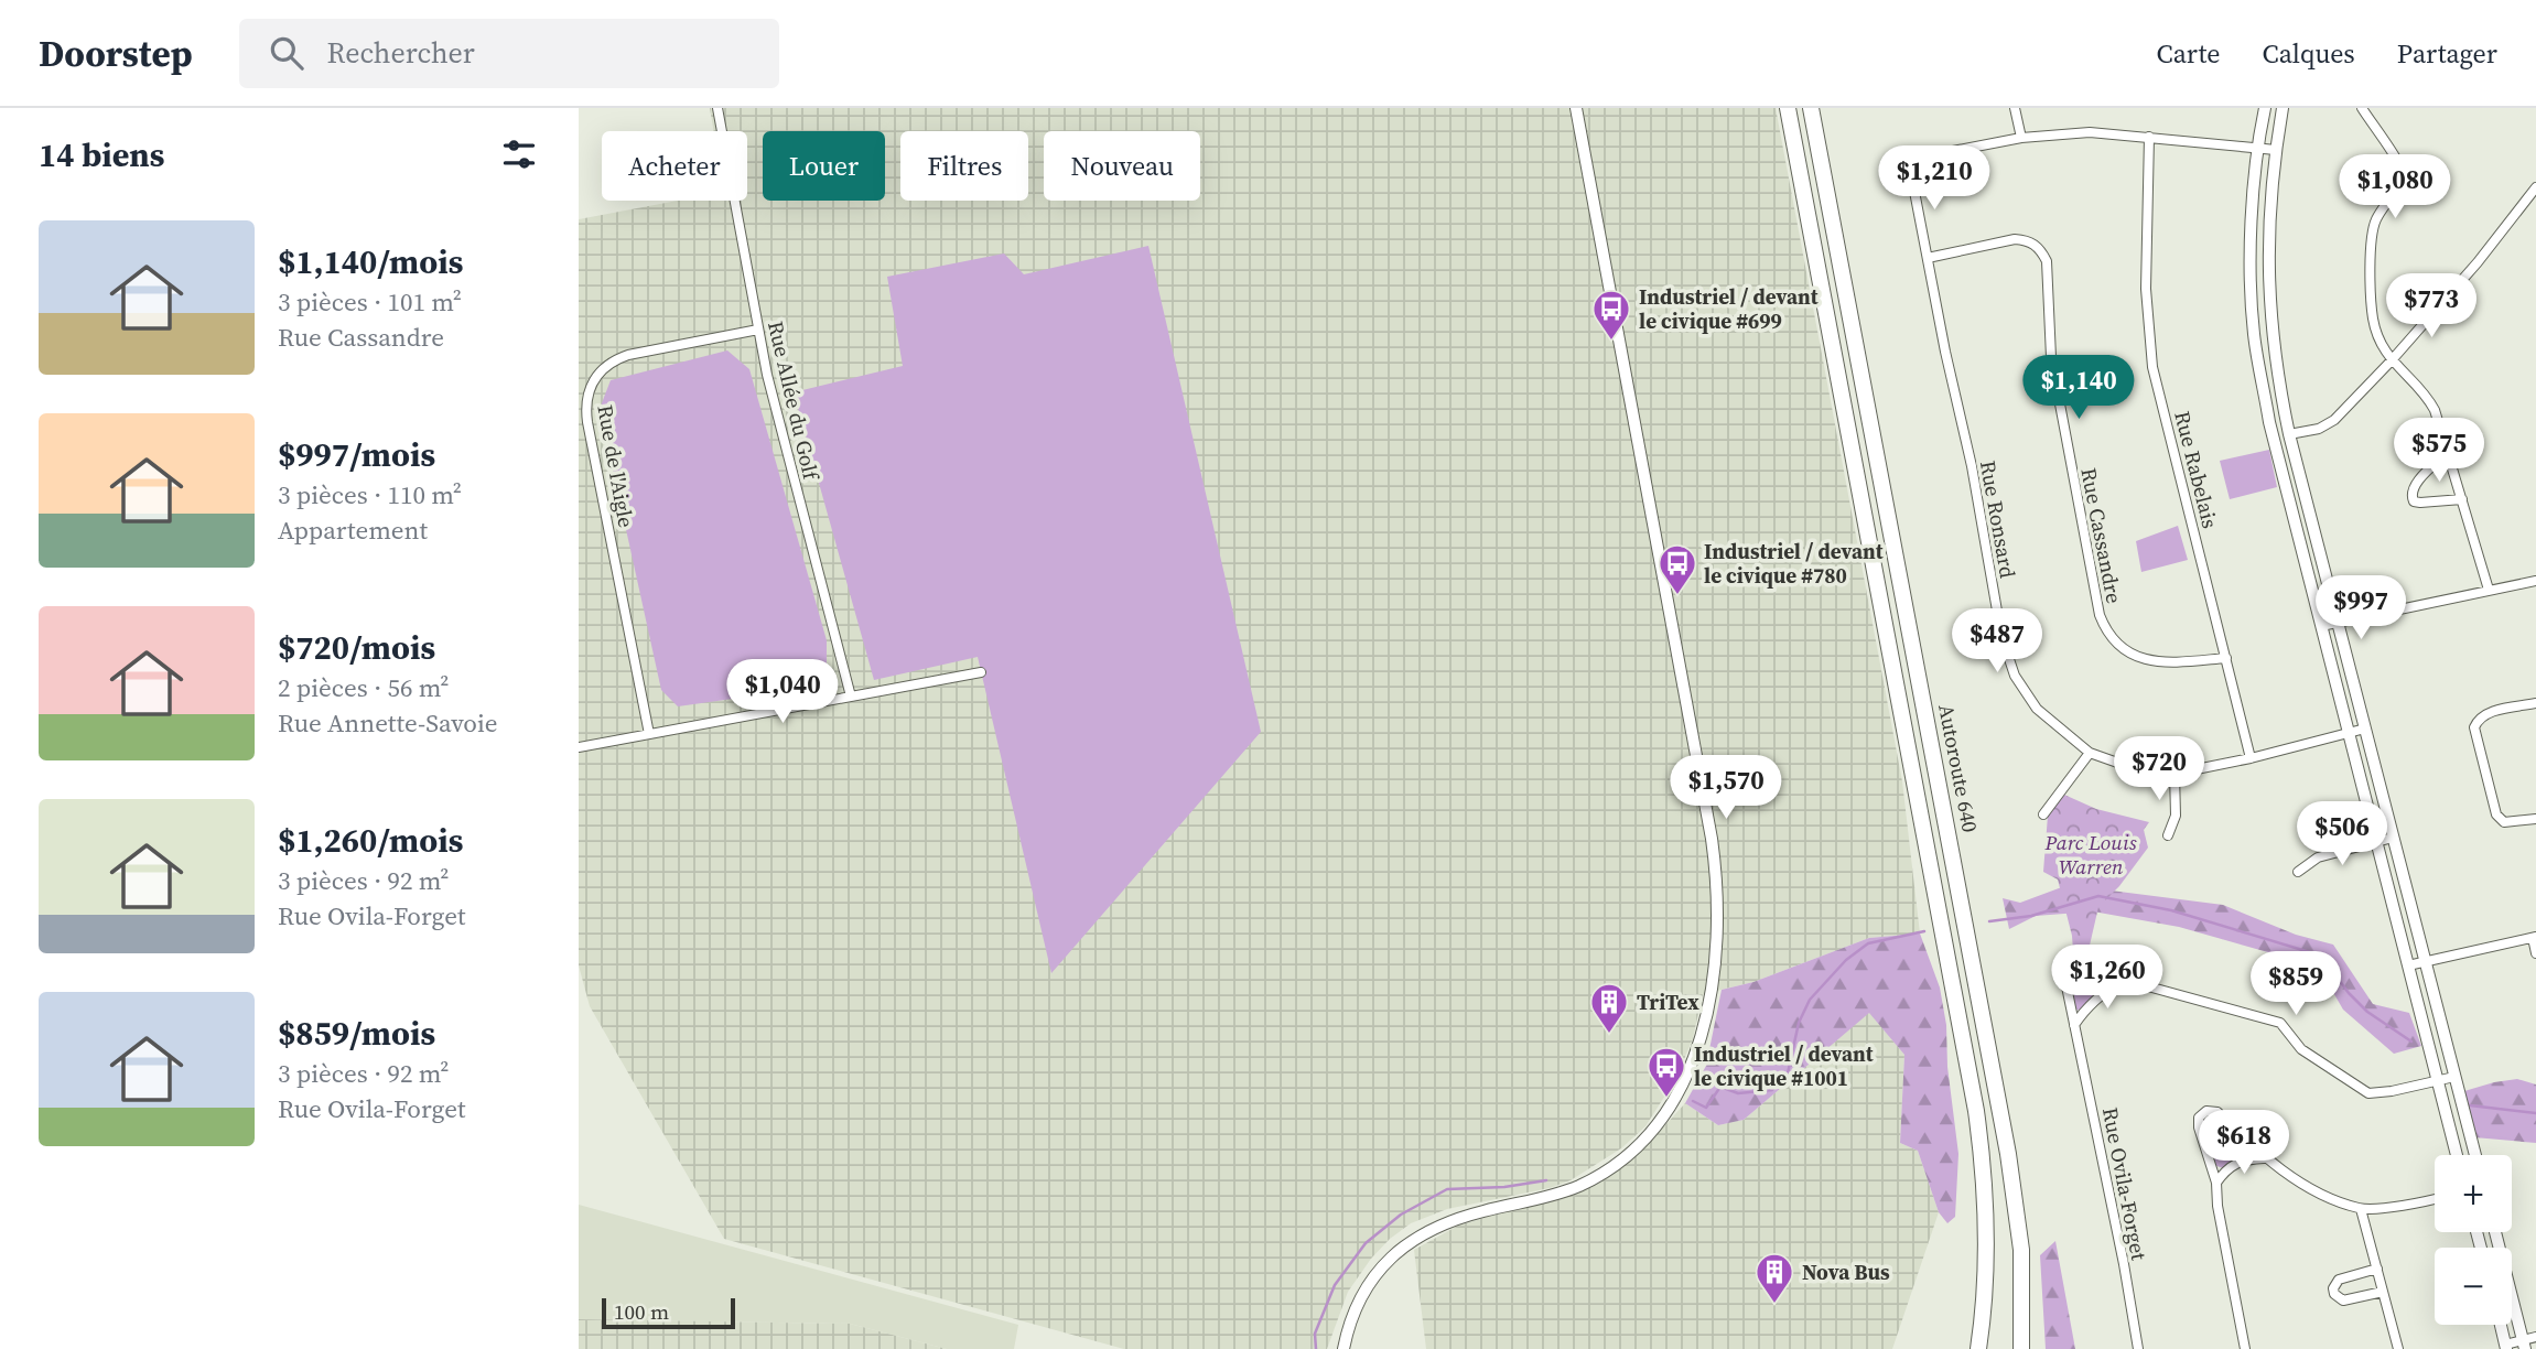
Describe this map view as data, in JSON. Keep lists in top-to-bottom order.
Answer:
{
  "streets": {
    "highway": ["Autoroute 640"],
    "street": [
      "Rue Allée du Golf",
      "Rue de l'Aigle",
      "Rue Rabelais",
      "Rue Ronsard",
      "Rue Cassandre",
      "Rue Ovila-Forget"
    ]
  },
  "crossings": [
    ["Rue Allée du Golf", "Rue de l'Aigle"],
    ["Rue Rabelais", "Rue Ronsard"],
    ["Rue Rabelais", "Rue Cassandre"],
    ["Rue Ronsard", "Rue Cassandre"]
  ],
  "parks": ["Parc Louis Warren"],
  "places": {
    "bus stop": ["Industriel / devant le civique #699", "Industriel / devant le civique #780", "Industriel / devant le civique #1001"],
    "building": ["TriTex", "Nova Bus"]
  },
  "scale_bar": "100 m",
  "page": {
    "header": "Doorstep",
    "search": "Rechercher",
    "nav": ["Carte", "Calques", "Partager"],
    "heading": "14 biens",
    "chip": [
      "Acheter",
      "Louer",
      "Filtres",
      "Nouveau"
    ],
    "price": [
      "$1,210",
      "$1,080",
      "$773",
      "$1,140",
      "$575",
      "$997",
      "$487",
      "$1,040",
      "$720",
      "$1,570",
      "$506",
      "$1,260",
      "$859",
      "$618"
    ],
    "list": [
      {
        "name": "$1,140/mois",
        "note": "3 pièces · 101 m² · Rue Cassandre"
      },
      {
        "name": "$997/mois",
        "note": "3 pièces · 110 m² · Appartement"
      },
      {
        "name": "$720/mois",
        "note": "2 pièces · 56 m² · Rue Annette-Savoie"
      },
      {
        "name": "$1,260/mois",
        "note": "3 pièces · 92 m² · Rue Ovila-Forget"
      },
      {
        "name": "$859/mois",
        "note": "3 pièces · 92 m² · Rue Ovila-Forget"
      }
    ],
    "map_buttons": ["+", "−"],
    "scale": "100 m"
  }
}
